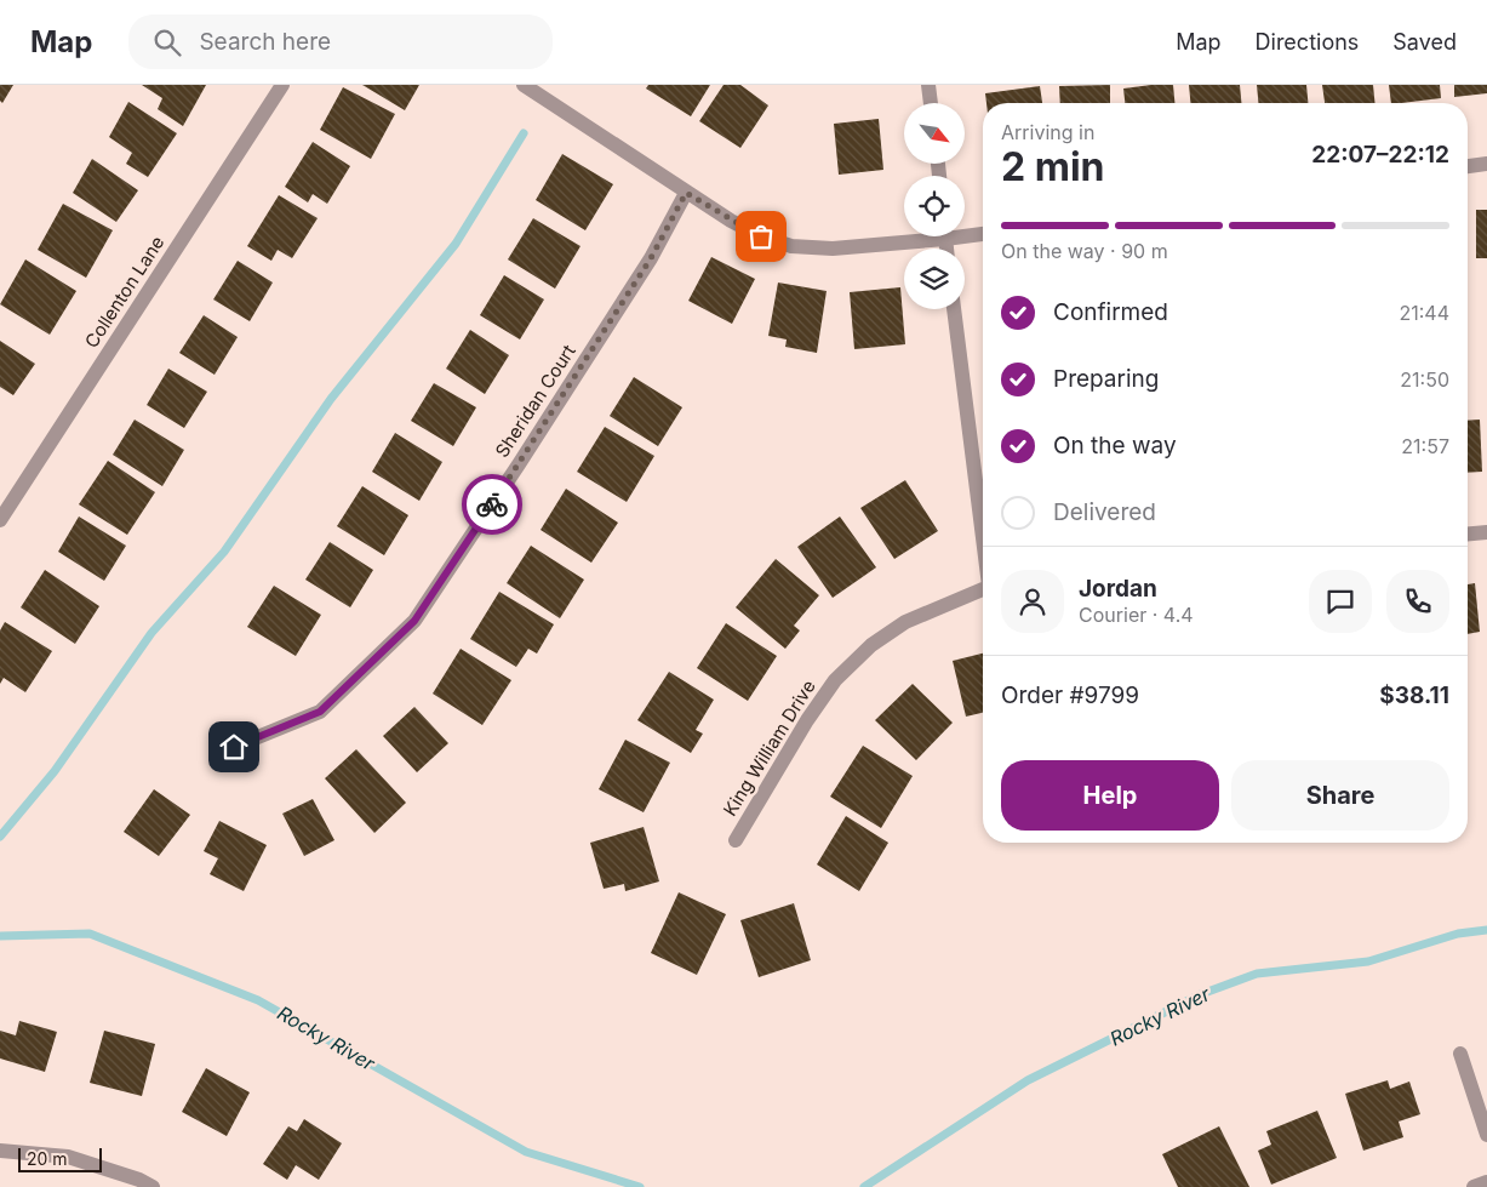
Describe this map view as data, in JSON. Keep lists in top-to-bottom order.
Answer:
{
  "streets": {
    "street": ["Collenton Lane", "Sheridan Court", "King William Drive"]
  },
  "water": ["Rocky River"],
  "scale_bar": "20 m",
  "north": "bottom right",
  "page": {
    "header": "Map",
    "search": "Search here",
    "nav": ["Map", "Directions", "Saved"],
    "heading": ["2 min", "Arriving in", "22:07–22:12"],
    "panel": [
      "Jordan",
      "Courier · 4.4",
      "Order #9799",
      "$38.11"
    ],
    "bar": "On the way · 90 m",
    "list": [
      ["Confirmed", "21:44"],
      ["Preparing", "21:50"],
      ["On the way", "21:57"],
      "Delivered"
    ],
    "buttons": ["Help", "Share"],
    "scale": "20 m"
  }
}
